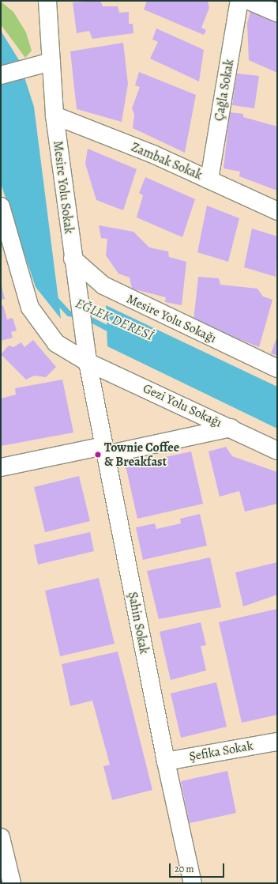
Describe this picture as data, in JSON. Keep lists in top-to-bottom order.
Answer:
{
  "streets": {
    "street": [
      "Çağla Sokak",
      "Zambak Sokak",
      "Mesire Yolu Sokak",
      "Mesire Yolu Sokağı",
      "Gezi Yolu Sokağı",
      "Şahin Sokak",
      "Şefika Sokak"
    ]
  },
  "crossings": [
    ["Çağla Sokak", "Zambak Sokak"],
    ["Zambak Sokak", "Mesire Yolu Sokak"],
    ["Mesire Yolu Sokak", "Mesire Yolu Sokağı"],
    ["Mesire Yolu Sokak", "Gezi Yolu Sokağı"],
    ["Mesire Yolu Sokak", "Şahin Sokak"],
    ["Gezi Yolu Sokağı", "Şahin Sokak"],
    ["Şahin Sokak", "Şefika Sokak"]
  ],
  "water": ["EĞLEK DERESİ"],
  "places": ["Townie Coffee & Breakfast"],
  "scale_bar": "20 m"
}
